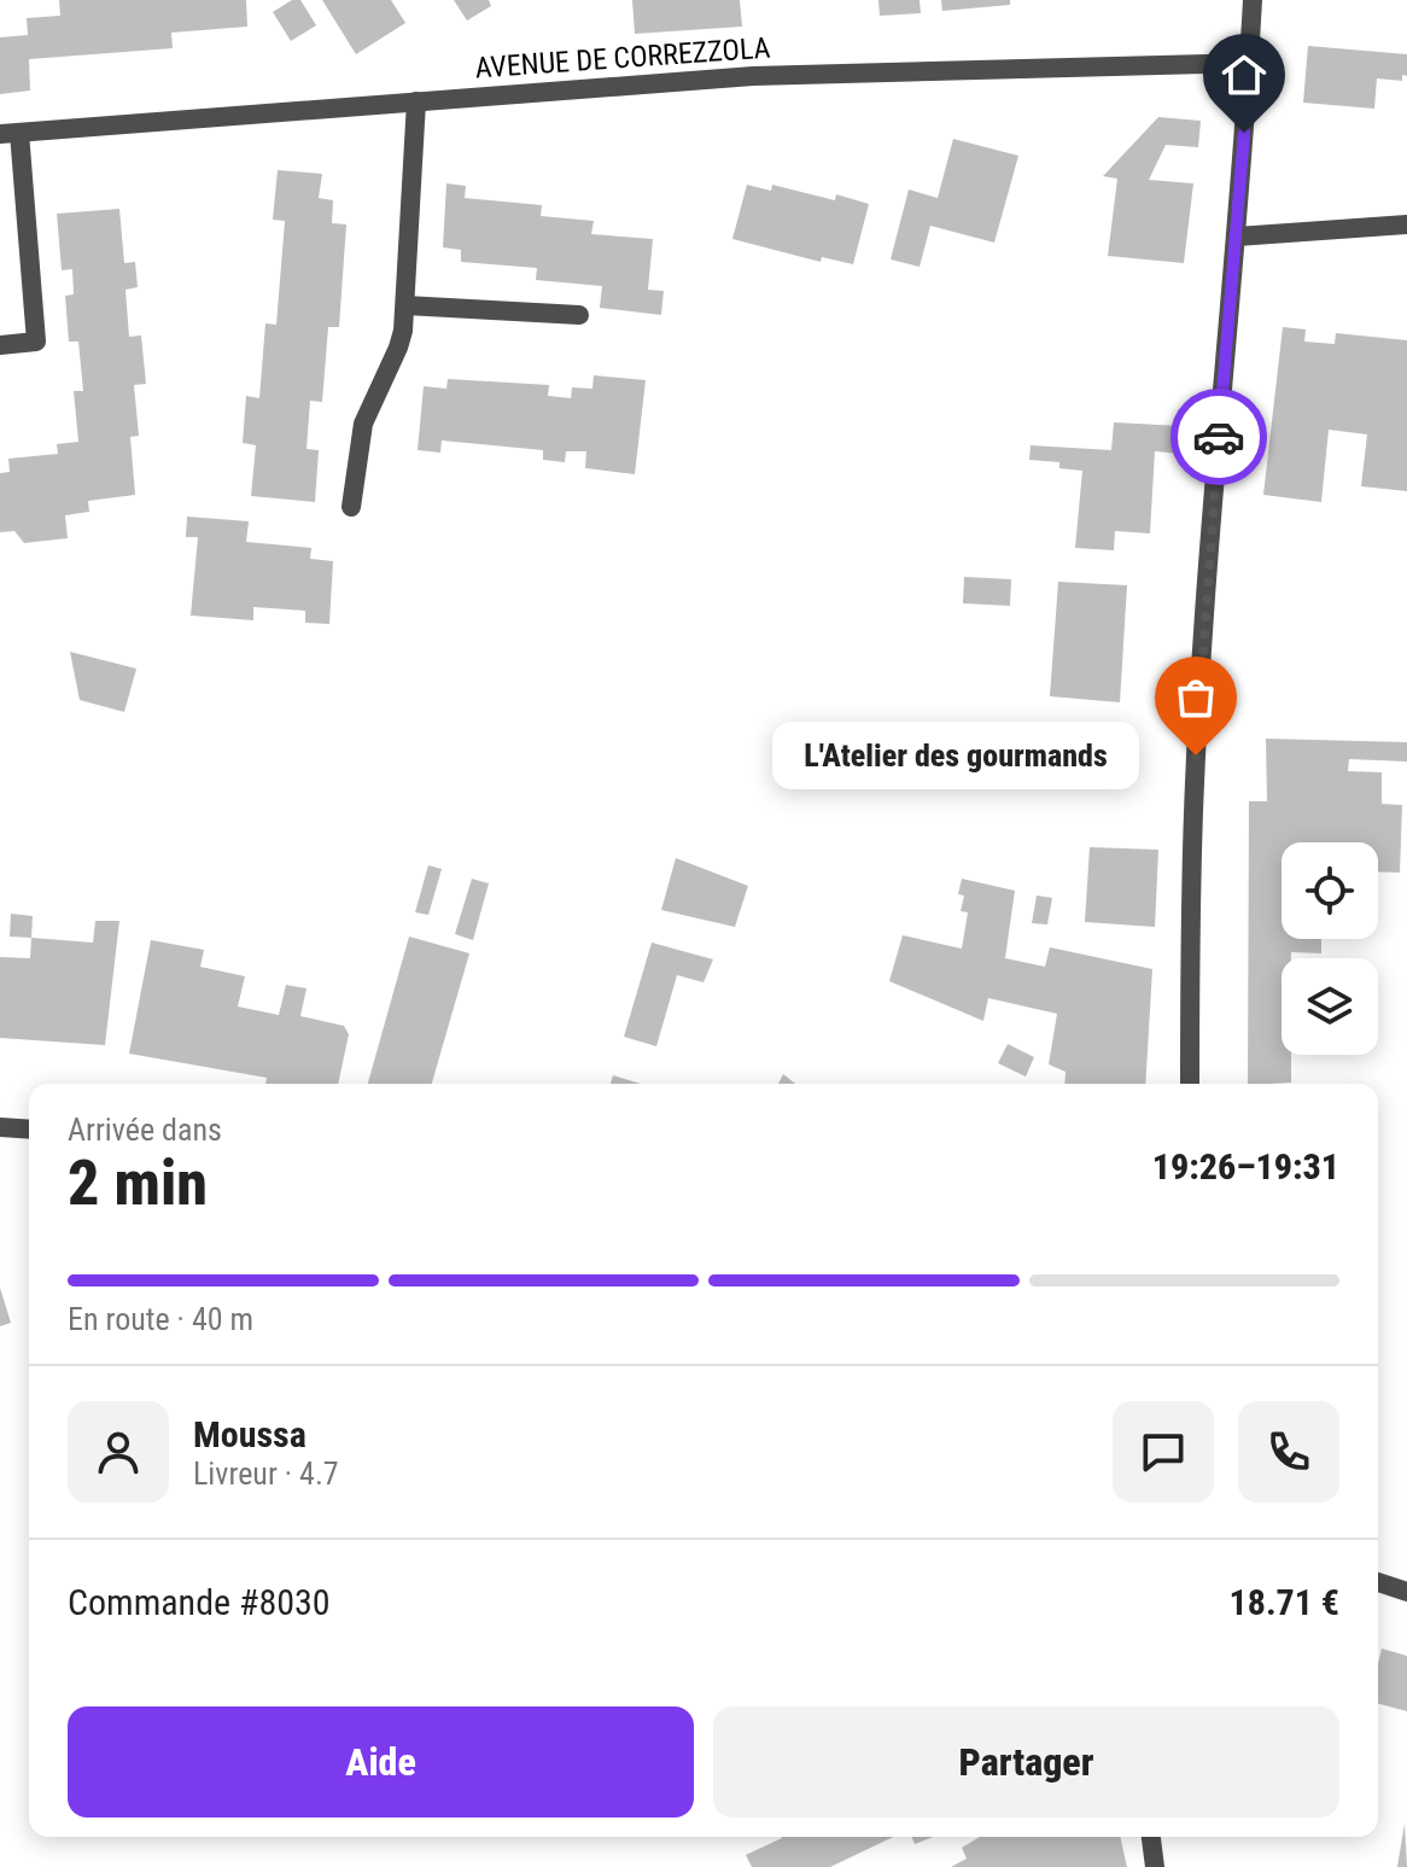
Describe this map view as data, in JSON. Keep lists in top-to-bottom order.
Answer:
{
  "streets": {
    "street": ["AVENUE DE CORREZZOLA"]
  },
  "places": ["L'Atelier des gourmands"],
  "page": {
    "bubble": "L'Atelier des gourmands",
    "heading": ["2 min", "Arrivée dans", "19:26–19:31"],
    "panel": [
      "Moussa",
      "Livreur · 4.7",
      "Commande #8030",
      "18.71 €"
    ],
    "bar": "En route · 40 m",
    "buttons": ["Aide", "Partager"]
  }
}
